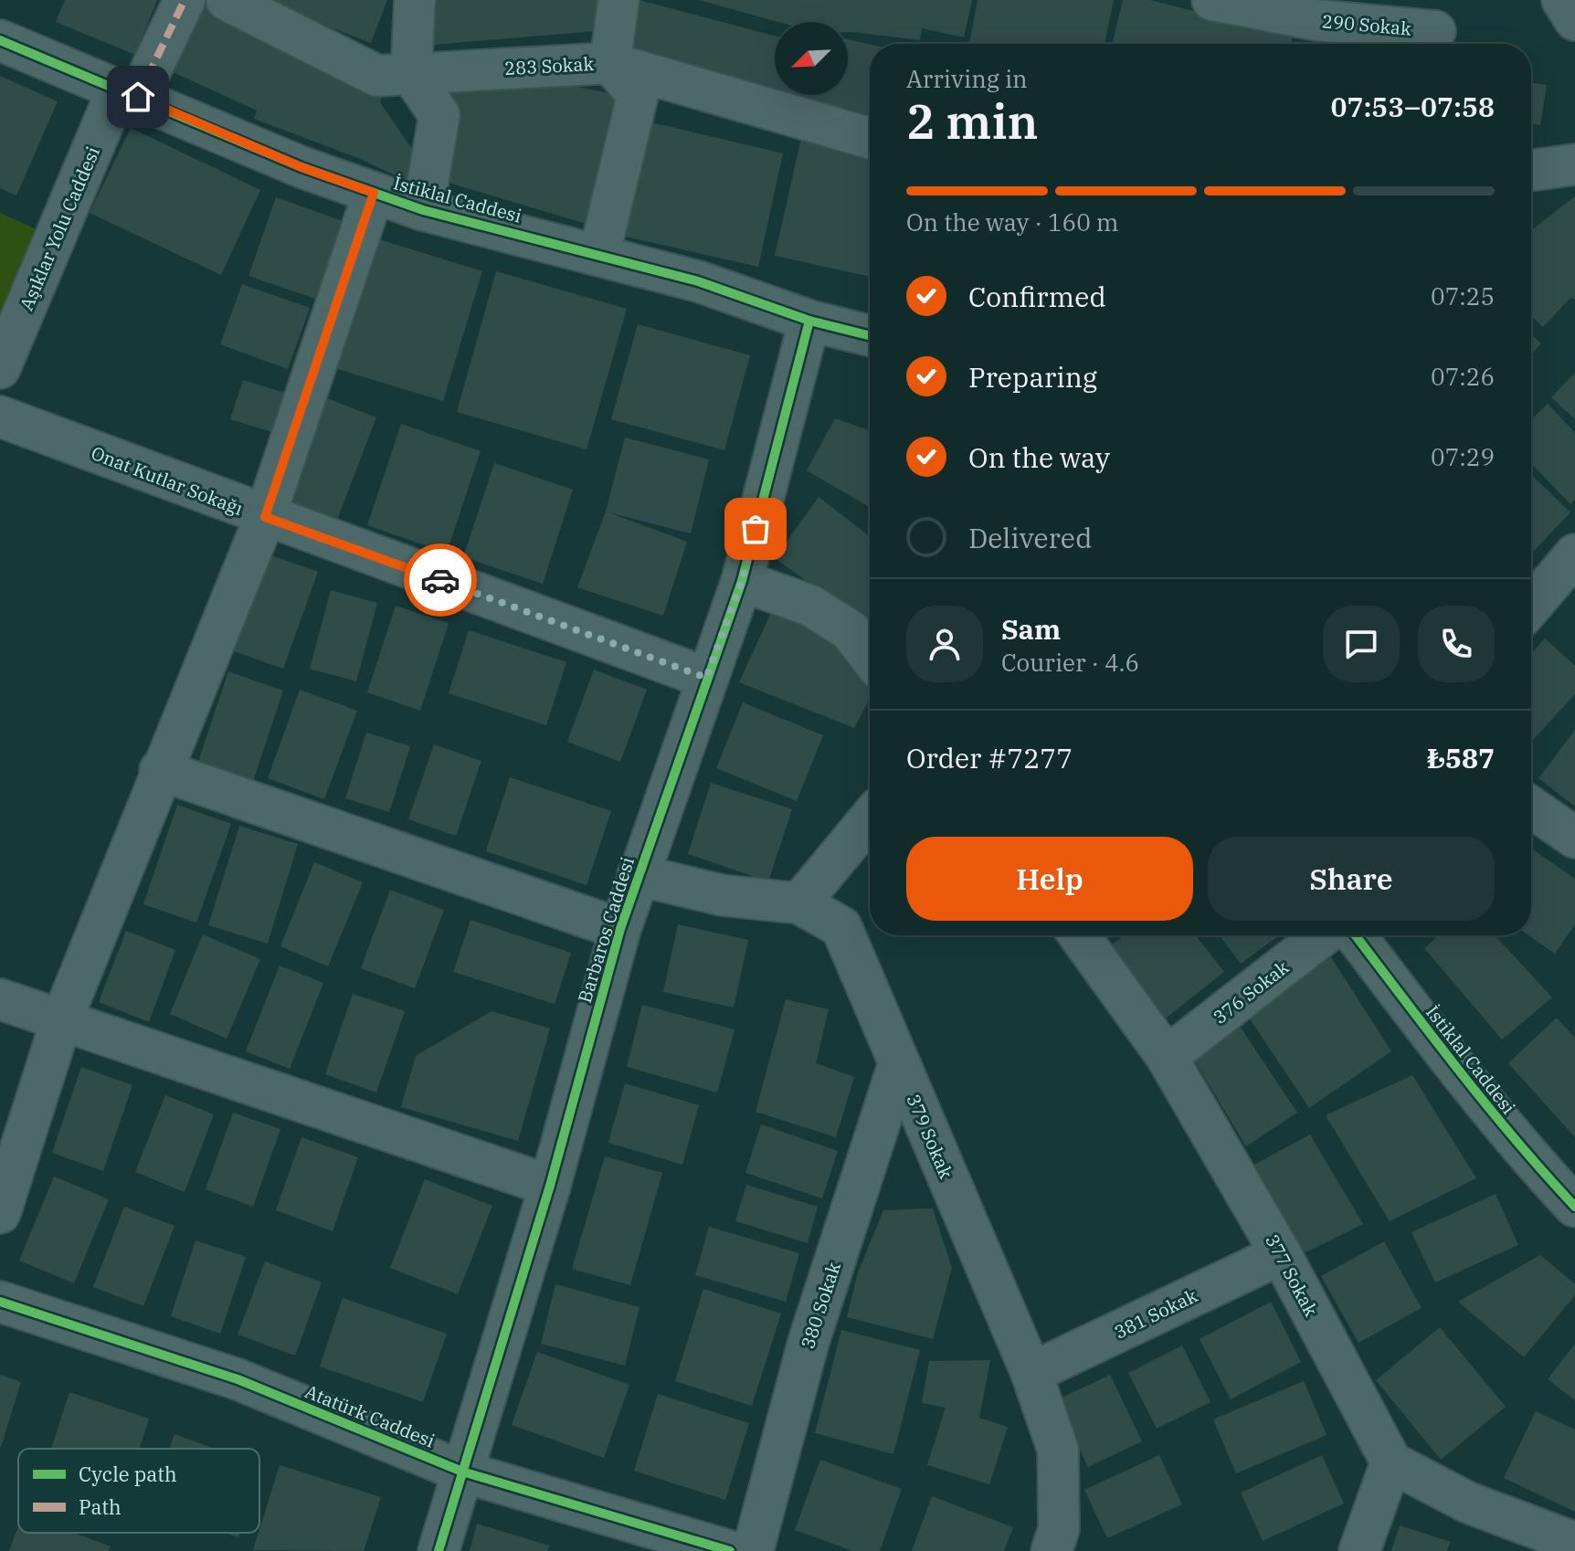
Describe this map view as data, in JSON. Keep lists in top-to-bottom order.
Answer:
{
  "streets": {
    "street": [
      "290 Sokak",
      "283 Sokak",
      "İstiklal Caddesi",
      "Aşıklar Yolu Caddesi",
      "Onat Kutlar Sokağı",
      "Barbaros Caddesi",
      "376 Sokak",
      "379 Sokak",
      "377 Sokak",
      "380 Sokak",
      "381 Sokak",
      "Atatürk Caddesi"
    ]
  },
  "crossings": [
    ["İstiklal Caddesi", "Aşıklar Yolu Caddesi"],
    ["İstiklal Caddesi", "Barbaros Caddesi"],
    ["Onat Kutlar Sokağı", "Barbaros Caddesi"],
    ["Barbaros Caddesi", "379 Sokak"],
    ["Barbaros Caddesi", "Atatürk Caddesi"],
    ["376 Sokak", "377 Sokak"],
    ["379 Sokak", "380 Sokak"],
    ["379 Sokak", "381 Sokak"],
    ["377 Sokak", "381 Sokak"]
  ],
  "legend": ["Cycle path", "Path"],
  "north": "bottom left",
  "page": {
    "heading": ["2 min", "Arriving in", "07:53–07:58"],
    "panel": [
      "Sam",
      "Courier · 4.6",
      "Order #7277",
      "₺587"
    ],
    "bar": "On the way · 160 m",
    "list": [
      ["Confirmed", "07:25"],
      ["Preparing", "07:26"],
      ["On the way", "07:29"],
      "Delivered"
    ],
    "buttons": ["Help", "Share"]
  }
}
